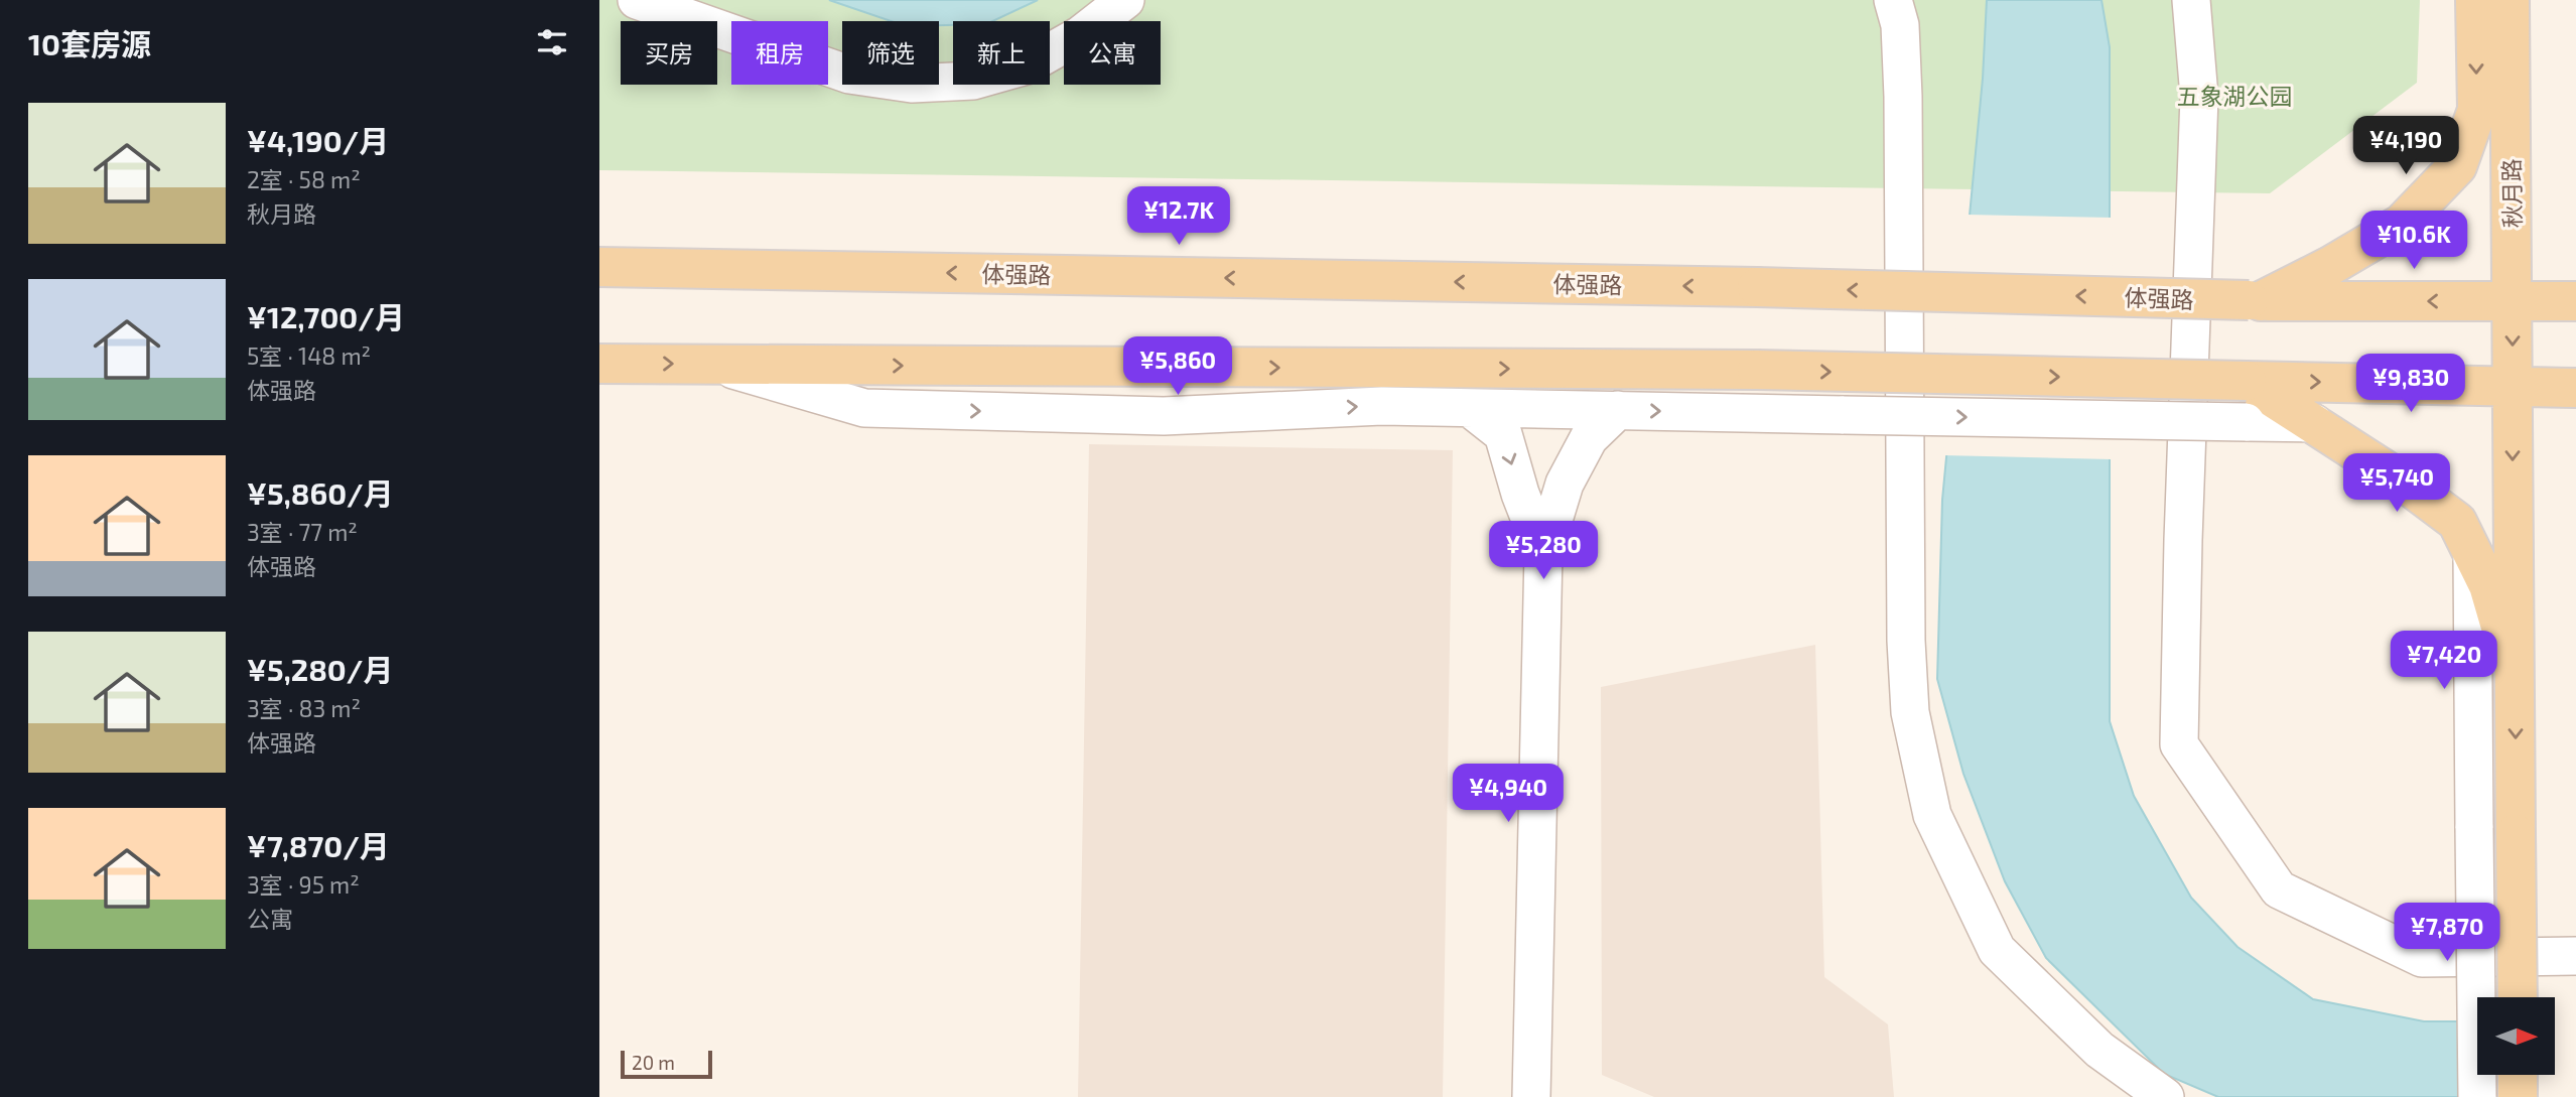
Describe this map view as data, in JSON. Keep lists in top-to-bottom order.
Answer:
{
  "streets": {
    "main road": ["秋月路", "体强路"]
  },
  "crossings": [
    ["秋月路", "体强路"]
  ],
  "one_way": ["秋月路"],
  "parks": ["五象湖公园"],
  "scale_bar": "20 m",
  "north": "right",
  "page": {
    "heading": "10套房源",
    "chip": [
      "买房",
      "租房",
      "筛选",
      "新上",
      "公寓"
    ],
    "list": [
      {
        "name": "¥4,190/月",
        "note": "2室 · 58 m² · 秋月路"
      },
      {
        "name": "¥12,700/月",
        "note": "5室 · 148 m² · 体强路"
      },
      {
        "name": "¥5,860/月",
        "note": "3室 · 77 m² · 体强路"
      },
      {
        "name": "¥5,280/月",
        "note": "3室 · 83 m² · 体强路"
      },
      {
        "name": "¥7,870/月",
        "note": "3室 · 95 m² · 公寓"
      }
    ],
    "price": [
      "¥4,190",
      "¥12.7K",
      "¥10.6K",
      "¥5,860",
      "¥9,830",
      "¥5,740",
      "¥5,280",
      "¥7,420",
      "¥4,940",
      "¥7,870"
    ],
    "scale": "20 m"
  }
}
